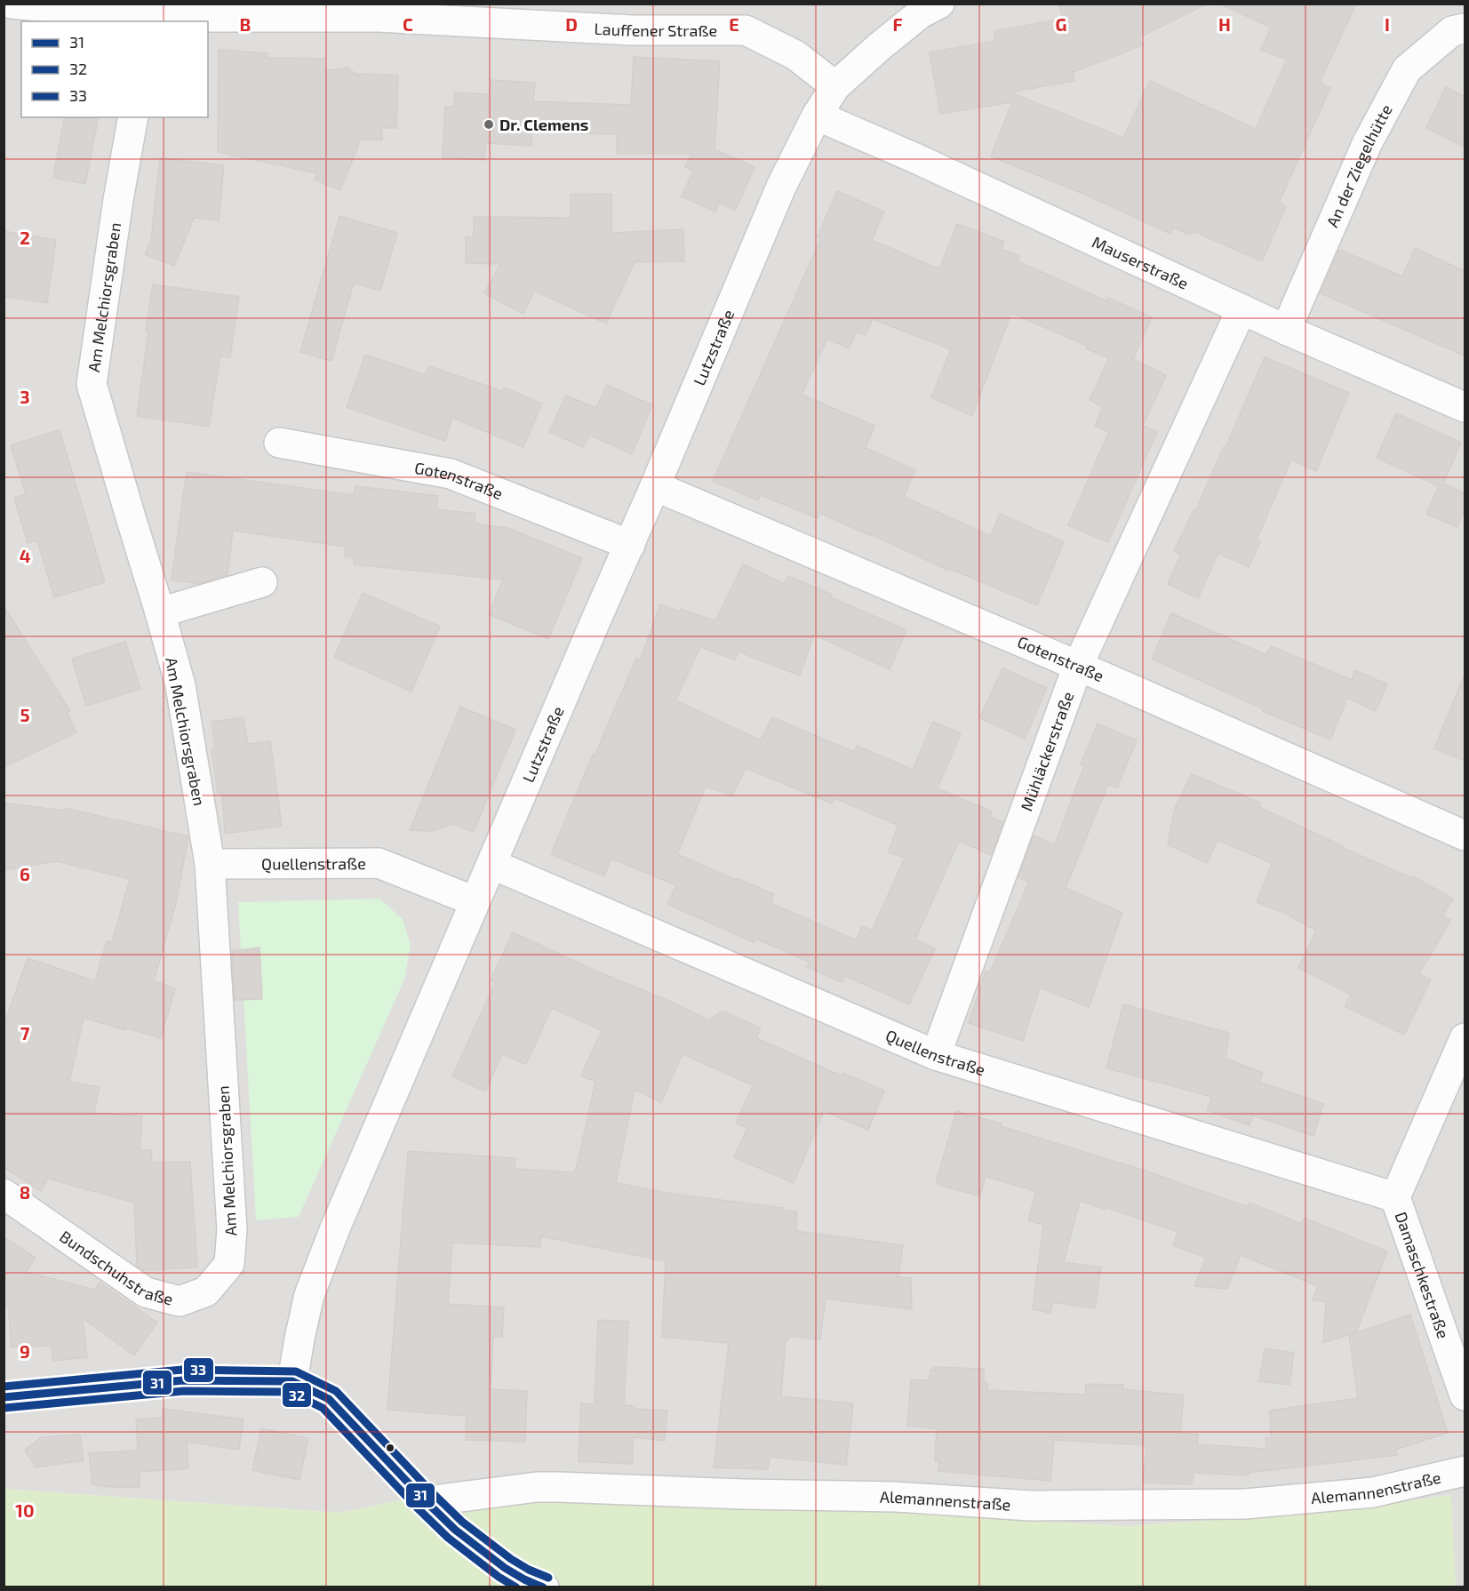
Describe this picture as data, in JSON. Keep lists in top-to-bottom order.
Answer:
{
  "streets": {
    "street": [
      "Lauffener Straße",
      "An der Ziegelhütte",
      "Mauserstraße",
      "Am Melchiorsgraben",
      "Lutzstraße",
      "Gotenstraße",
      "Mühläckerstraße",
      "Quellenstraße",
      "Bundschuhstraße",
      "Damaschkestraße",
      "Alemannenstraße"
    ]
  },
  "crossings": [
    ["An der Ziegelhütte", "Mauserstraße"],
    ["Mauserstraße", "Lutzstraße"],
    ["Mauserstraße", "Mühläckerstraße"],
    ["Am Melchiorsgraben", "Quellenstraße"],
    ["Am Melchiorsgraben", "Bundschuhstraße"],
    ["Lutzstraße", "Gotenstraße"],
    ["Lutzstraße", "Quellenstraße"],
    ["Gotenstraße", "Mühläckerstraße"],
    ["Mühläckerstraße", "Quellenstraße"],
    ["Quellenstraße", "Damaschkestraße"]
  ],
  "places": ["Dr. Clemens"],
  "lines": ["transit line 33", "transit line 31", "transit line 32"],
  "legend": ["31", "32", "33"],
  "grid": {
    "columns": [
      "B",
      "C",
      "D",
      "E",
      "F",
      "G",
      "H",
      "I"
    ],
    "rows": [
      "2",
      "3",
      "4",
      "5",
      "6",
      "7",
      "8",
      "9",
      "10"
    ]
  }
}
